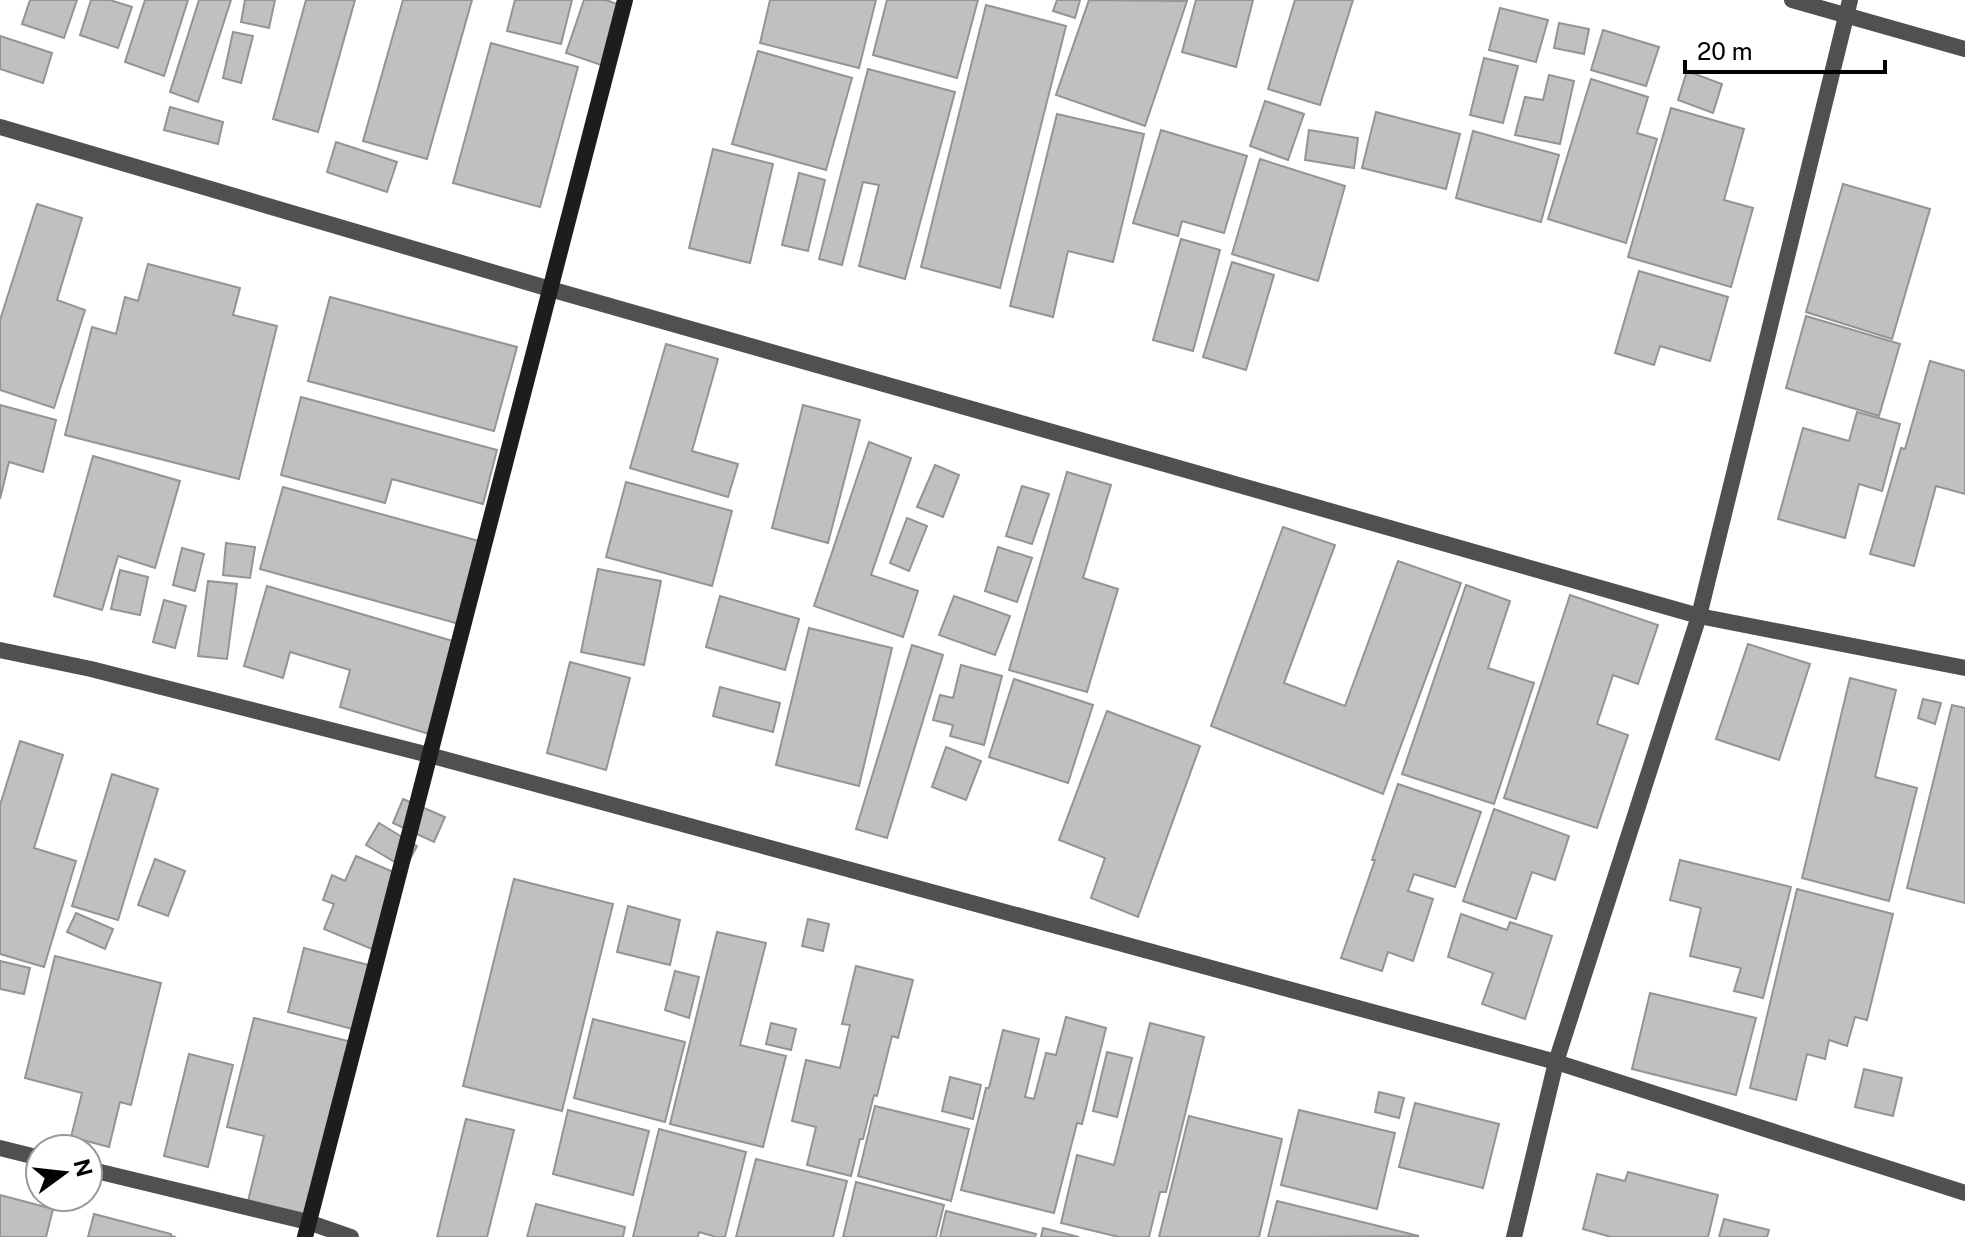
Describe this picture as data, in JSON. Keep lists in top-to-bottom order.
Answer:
{
  "scale_bar": "20 m",
  "north": "right"
}
